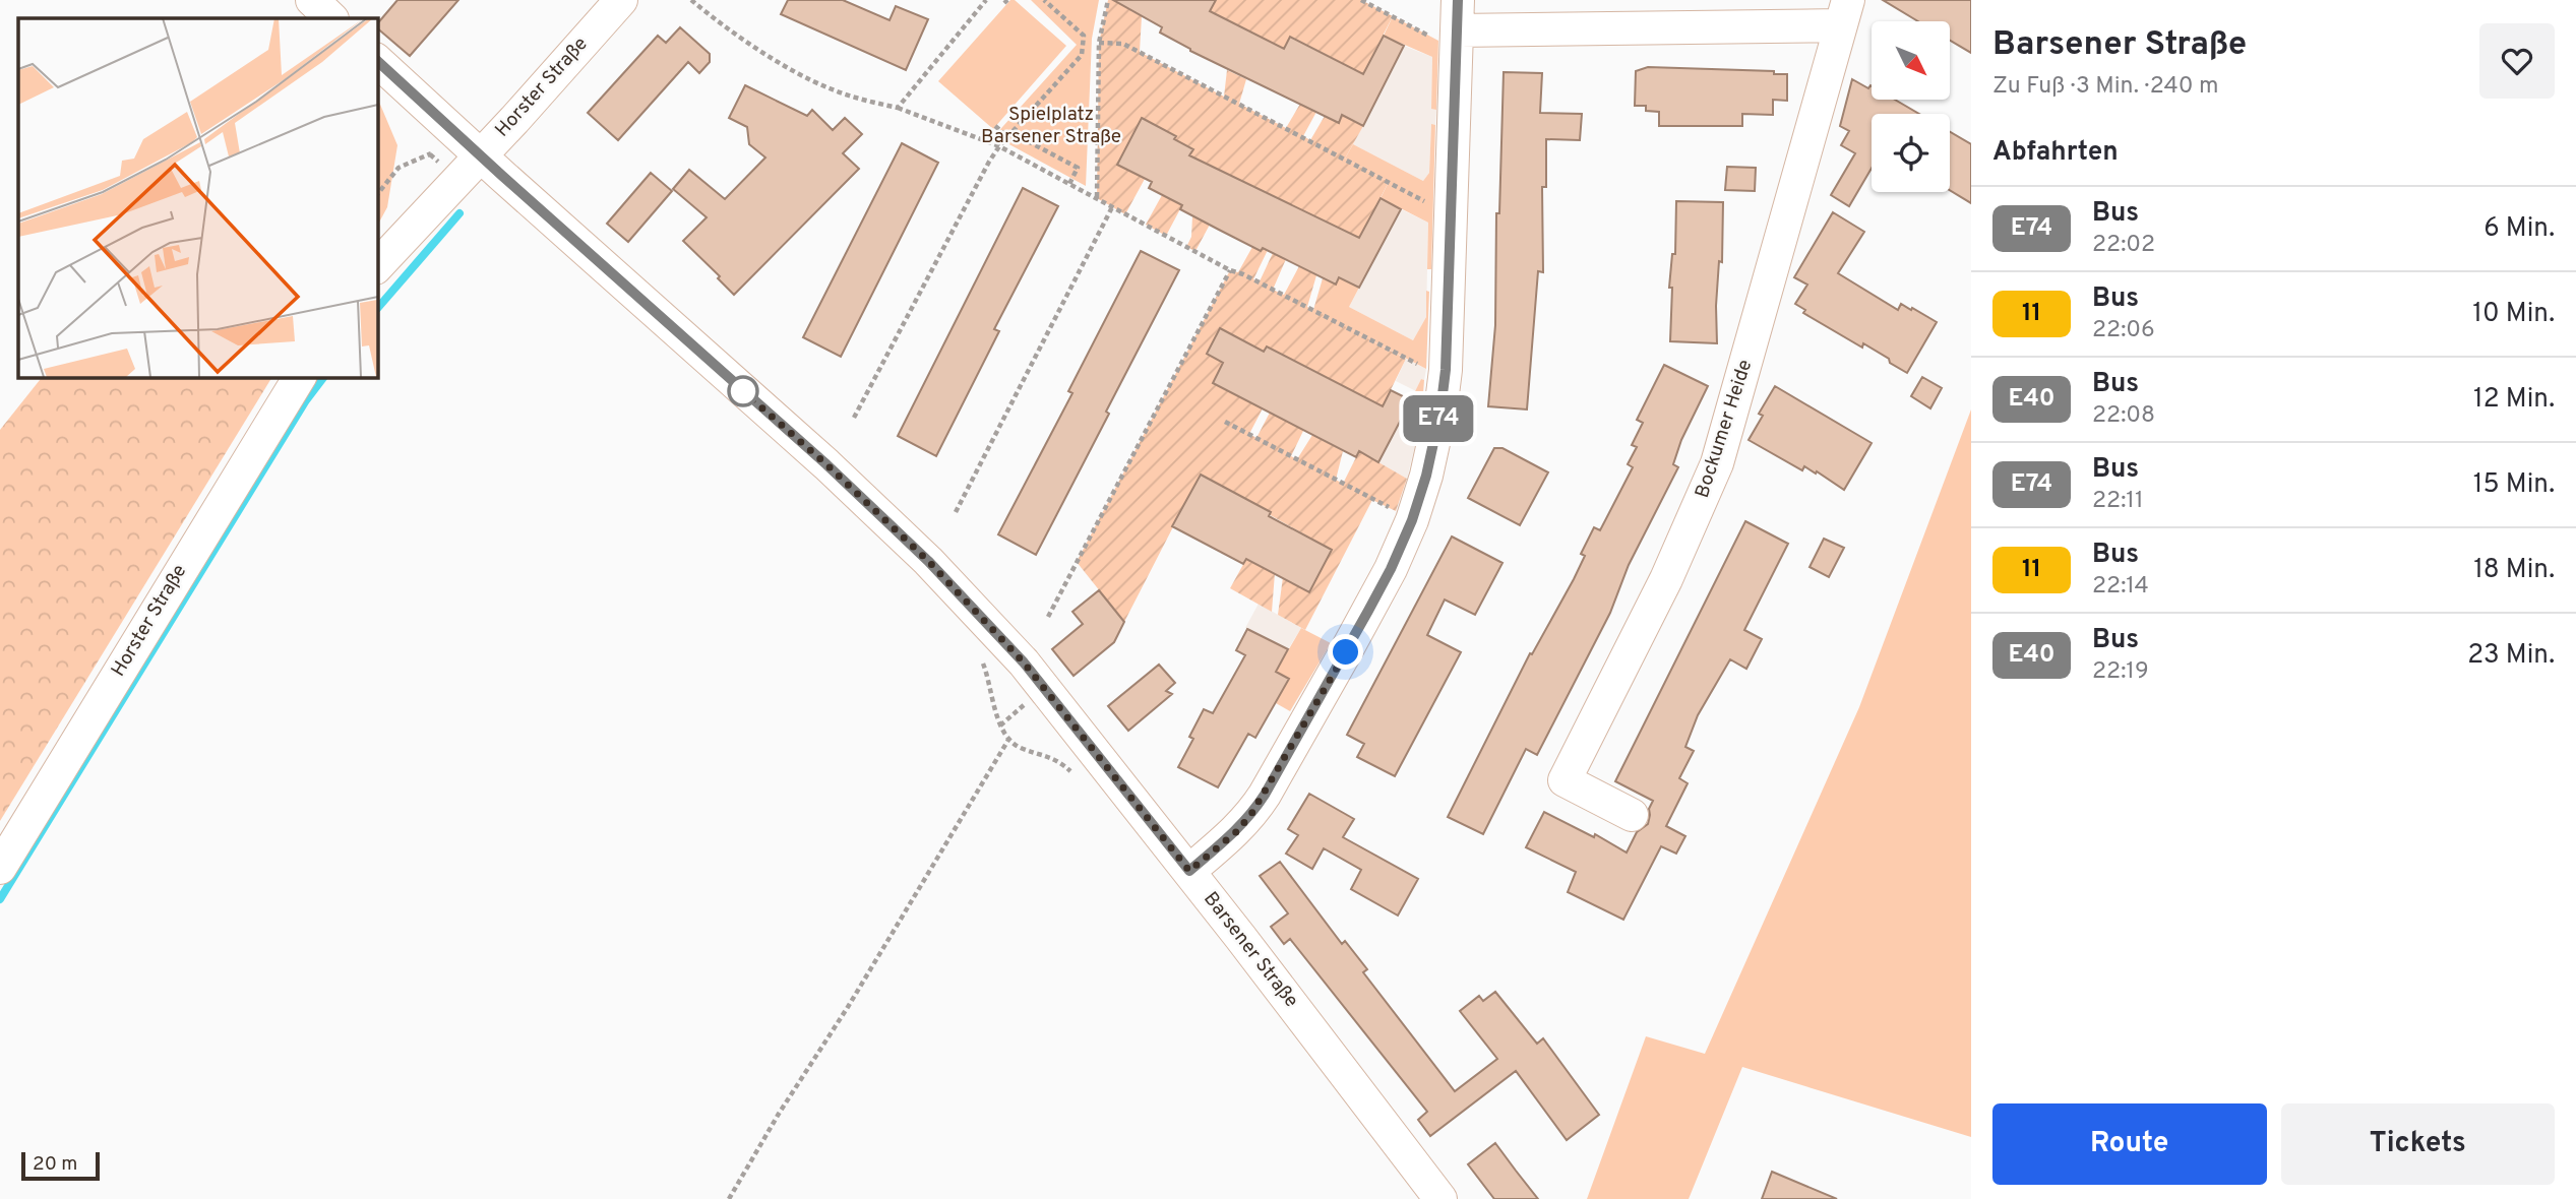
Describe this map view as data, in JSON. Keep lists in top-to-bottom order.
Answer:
{
  "streets": {
    "street": ["Horster Straße", "Bockumer Heide", "Barsener Straße"]
  },
  "crossings": [
    ["Horster Straße", "Barsener Straße"]
  ],
  "parks": ["Spielplatz Barsener Straße"],
  "lines": ["bus line E74"],
  "scale_bar": "20 m",
  "north": "bottom right",
  "page": {
    "on_map": "E74",
    "heading": [
      ["Barsener Straße", "Zu Fuß · 3 Min. · 240 m"],
      "Abfahrten"
    ],
    "list": [
      {
        "mark": "E74",
        "name": "Bus",
        "note": "22:02",
        "value": "6 Min."
      },
      {
        "mark": "11",
        "name": "Bus",
        "note": "22:06",
        "value": "10 Min."
      },
      {
        "mark": "E40",
        "name": "Bus",
        "note": "22:08",
        "value": "12 Min."
      },
      {
        "mark": "E74",
        "name": "Bus",
        "note": "22:11",
        "value": "15 Min."
      },
      {
        "mark": "11",
        "name": "Bus",
        "note": "22:14",
        "value": "18 Min."
      },
      {
        "mark": "E40",
        "name": "Bus",
        "note": "22:19",
        "value": "23 Min."
      }
    ],
    "buttons": ["Route", "Tickets"],
    "scale": "20 m"
  }
}
